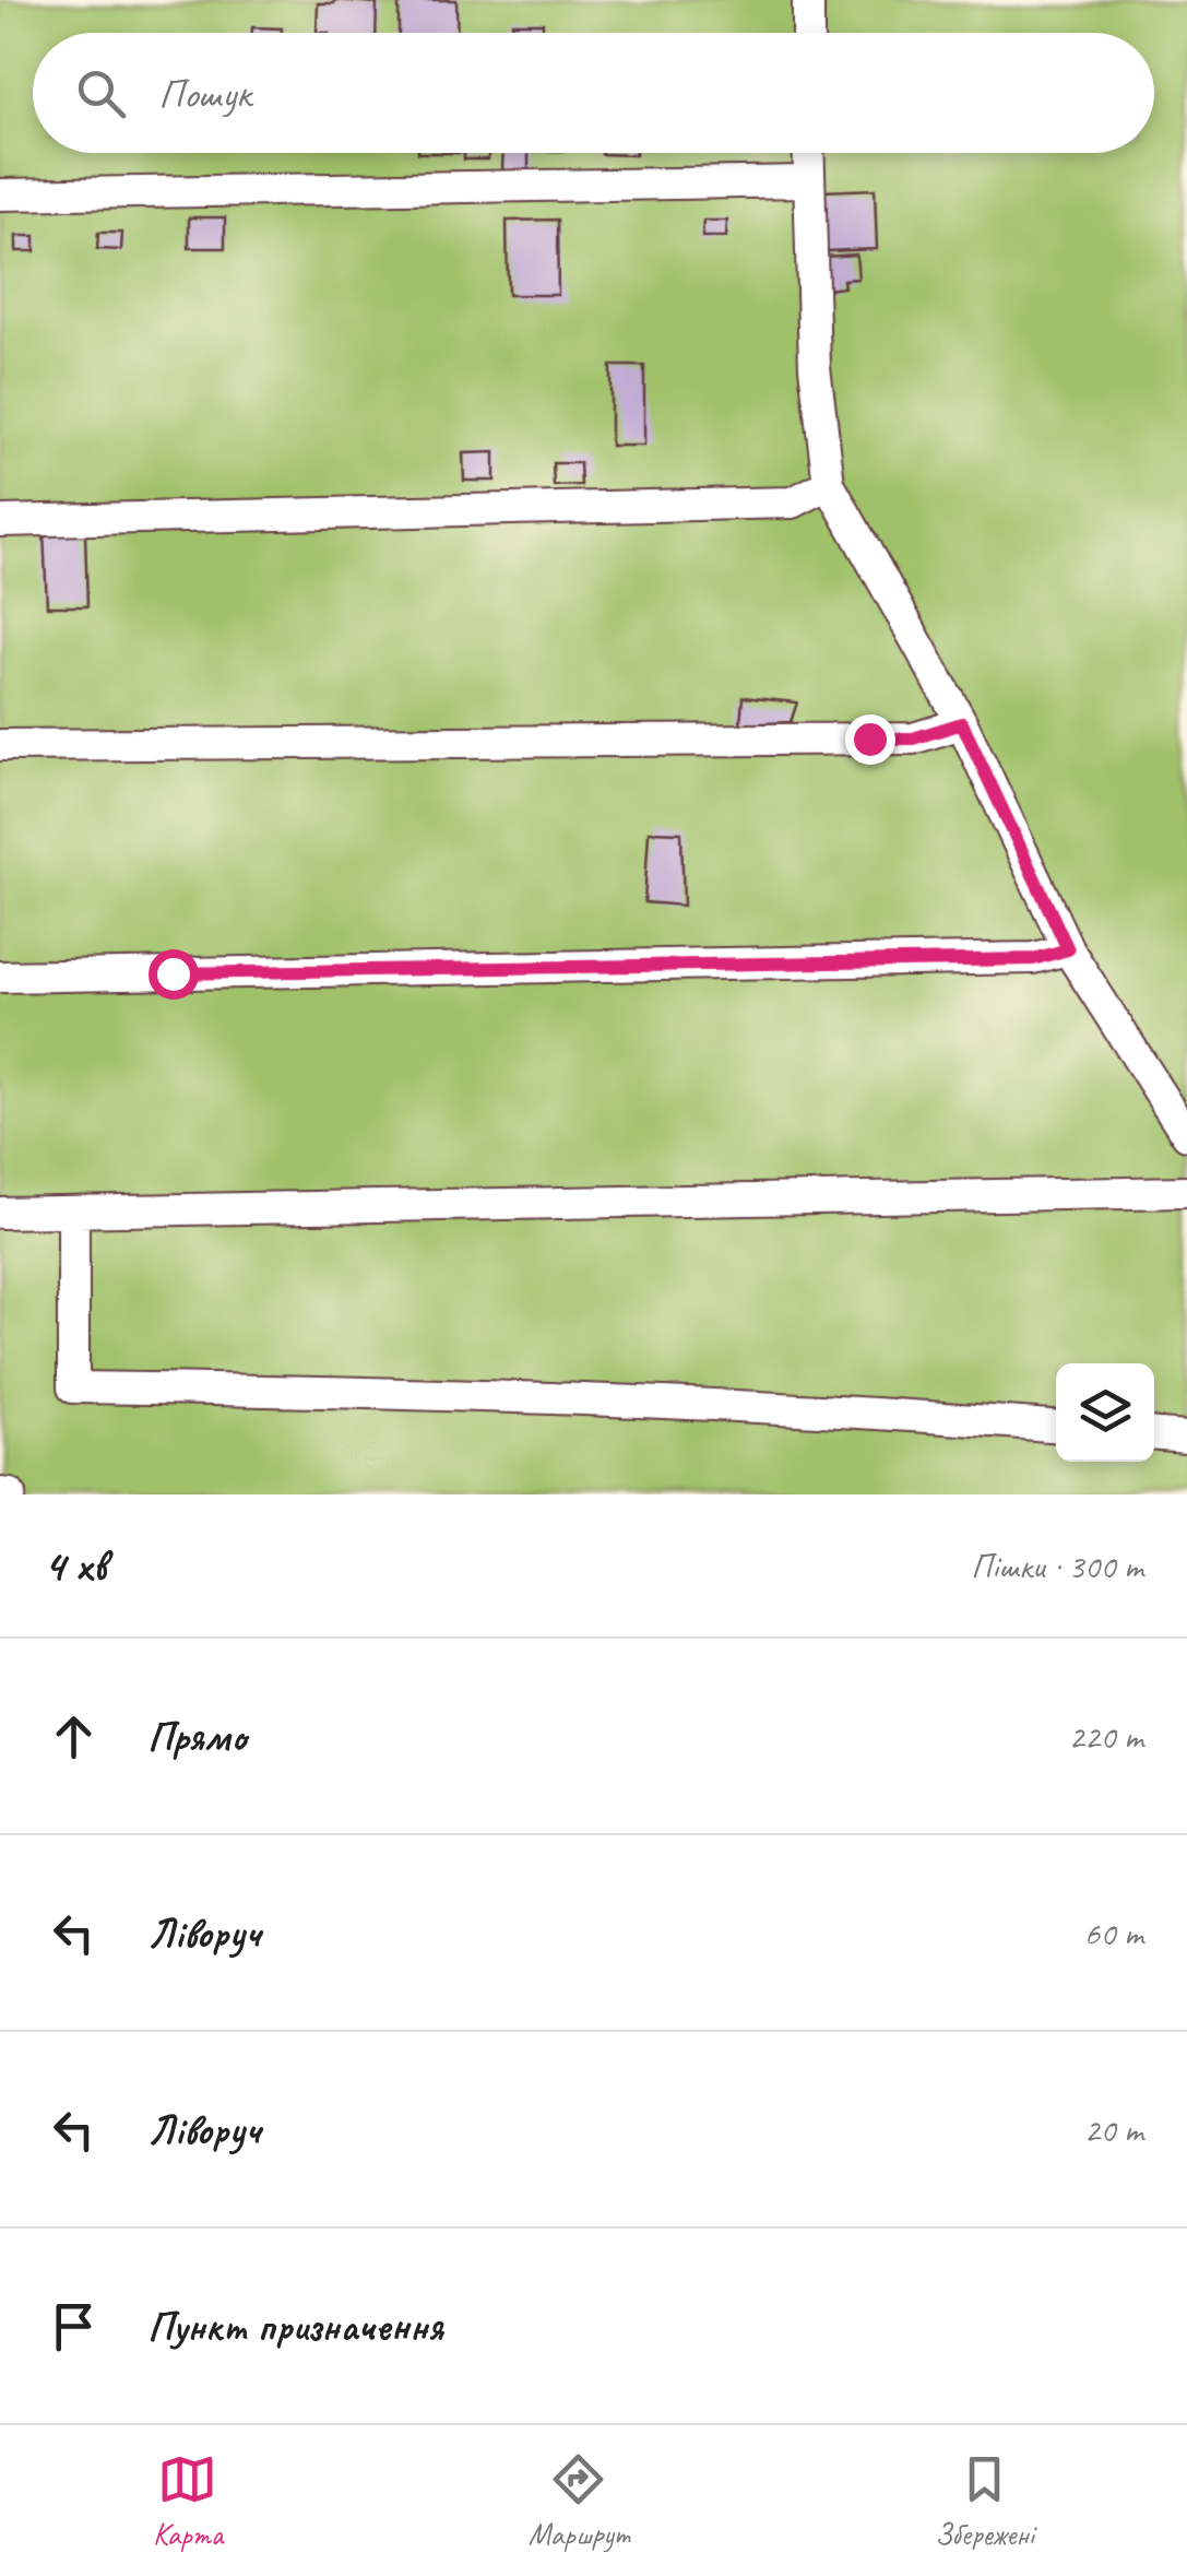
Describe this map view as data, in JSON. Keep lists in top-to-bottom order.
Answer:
{
  "page": {
    "search": "Пошук",
    "heading": ["4 хв", "Пішки · 300 m"],
    "list": [
      ["Прямо", "220 m"],
      ["Ліворуч", "60 m"],
      ["Ліворуч", "20 m"],
      "Пункт призначення"
    ],
    "nav": ["Карта", "Маршрут", "Збережені"]
  }
}
